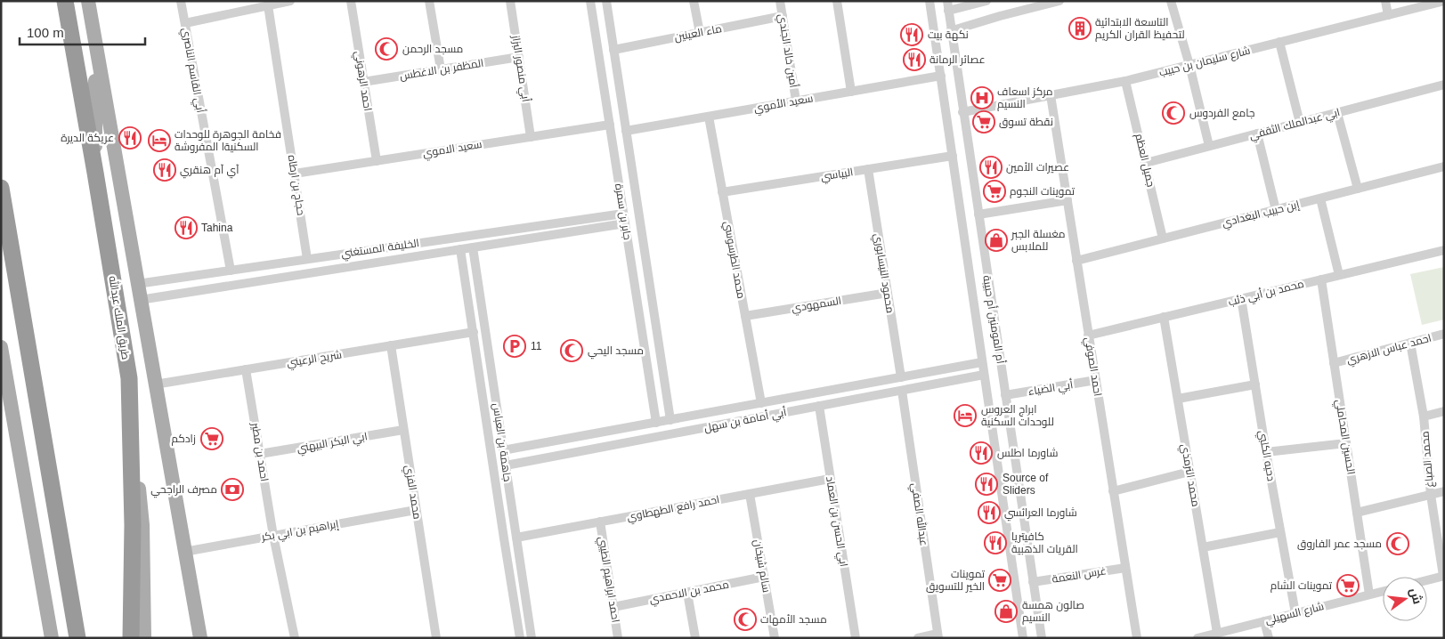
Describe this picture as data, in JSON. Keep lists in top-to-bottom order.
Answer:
{
  "streets": {
    "highway": ["طريق الملك عبدالله"],
    "street": [
      "ماء العينين",
      "أمين خالد الجندي",
      "شارع سليمان بن حبيب",
      "أبي منصور البزاز",
      "المظفر بن الاغطس",
      "أبي القاسم الناصري",
      "احمد الرهوني",
      "سعيد الأموي",
      "ابي عبدالملك الثقفي",
      "سعيد الاموي",
      "جميل العظم",
      "البياسي",
      "حجاج بن ارطاه",
      "جابر بن سمرة",
      "إبن حبيب البغدادي",
      "الخليفة المستغني",
      "محمد الطرسوسي",
      "محمود النيسابوري",
      "محمد بن أبي ذئب",
      "السمهودي",
      "أم المومنين أم حبيبة",
      "احمد عباس الازهري",
      "شريح الرعيني",
      "احمد الصوفي",
      "أبي الضياء",
      "أبي أمامة بن سهل",
      "الحسين المحاملي",
      "ابي البكر البيهني",
      "جاهمة بن العباس",
      "احمد بن مطير",
      "دحيه الكلبي",
      "محمد الصباغ",
      "محمد الترمذي",
      "محمد الفزي",
      "احمد رافع الطهطاوي",
      "عبدالله الصفي",
      "ابي الحسن بن العماد",
      "إبراهيم بن ابي بكر",
      "سالم شيخان",
      "غرس النعمة",
      "احمد ابراهيم الطيبي",
      "محمد بن الاحمدي",
      "شارع السهيلي"
    ]
  },
  "crossings": [
    ["ماء العينين", "أمين خالد الجندي"],
    ["ماء العينين", "جابر بن سمرة"],
    ["أمين خالد الجندي", "سعيد الأموي"],
    ["شارع سليمان بن حبيب", "جميل العظم"],
    ["شارع سليمان بن حبيب", "أم المومنين أم حبيبة"],
    ["شارع سليمان بن حبيب", "احمد الصوفي"],
    ["أبي منصور البزاز", "المظفر بن الاغطس"],
    ["أبي منصور البزاز", "سعيد الاموي"],
    ["المظفر بن الاغطس", "احمد الرهوني"],
    ["أبي القاسم الناصري", "الخليفة المستغني"],
    ["احمد الرهوني", "سعيد الاموي"],
    ["سعيد الأموي", "جابر بن سمرة"],
    ["سعيد الأموي", "محمد الطرسوسي"],
    ["سعيد الأموي", "أم المومنين أم حبيبة"],
    ["ابي عبدالملك الثقفي", "جميل العظم"],
    ["سعيد الاموي", "حجاج بن ارطاه"],
    ["سعيد الاموي", "جابر بن سمرة"],
    ["جميل العظم", "إبن حبيب البغدادي"],
    ["البياسي", "محمد الطرسوسي"],
    ["البياسي", "محمود النيسابوري"],
    ["البياسي", "أم المومنين أم حبيبة"],
    ["حجاج بن ارطاه", "الخليفة المستغني"],
    ["جابر بن سمرة", "الخليفة المستغني"],
    ["جابر بن سمرة", "أبي أمامة بن سهل"],
    ["إبن حبيب البغدادي", "احمد الصوفي"],
    ["الخليفة المستغني", "جاهمة بن العباس"],
    ["محمد الطرسوسي", "السمهودي"],
    ["محمد الطرسوسي", "أبي أمامة بن سهل"],
    ["محمود النيسابوري", "السمهودي"],
    ["محمود النيسابوري", "أبي أمامة بن سهل"],
    ["محمد بن أبي ذئب", "احمد الصوفي"],
    ["محمد بن أبي ذئب", "الحسين المحاملي"],
    ["محمد بن أبي ذئب", "دحيه الكلبي"],
    ["محمد بن أبي ذئب", "محمد الترمذي"],
    ["أم المومنين أم حبيبة", "أبي الضياء"],
    ["أم المومنين أم حبيبة", "أبي أمامة بن سهل"],
    ["أم المومنين أم حبيبة", "غرس النعمة"],
    ["احمد عباس الازهري", "الحسين المحاملي"],
    ["احمد عباس الازهري", "محمد الصباغ"],
    ["شريح الرعيني", "جاهمة بن العباس"],
    ["شريح الرعيني", "احمد بن مطير"],
    ["شريح الرعيني", "محمد الفزي"],
    ["احمد الصوفي", "أبي الضياء"],
    ["احمد الصوفي", "غرس النعمة"],
    ["أبي أمامة بن سهل", "جاهمة بن العباس"],
    ["أبي أمامة بن سهل", "عبدالله الصفي"],
    ["أبي أمامة بن سهل", "ابي الحسن بن العماد"],
    ["الحسين المحاملي", "شارع السهيلي"],
    ["ابي البكر البيهني", "احمد بن مطير"],
    ["ابي البكر البيهني", "محمد الفزي"],
    ["جاهمة بن العباس", "احمد رافع الطهطاوي"],
    ["احمد بن مطير", "إبراهيم بن ابي بكر"],
    ["دحيه الكلبي", "شارع السهيلي"],
    ["محمد الترمذي", "شارع السهيلي"],
    ["محمد الفزي", "إبراهيم بن ابي بكر"],
    ["احمد رافع الطهطاوي", "ابي الحسن بن العماد"],
    ["احمد رافع الطهطاوي", "سالم شيخان"],
    ["احمد رافع الطهطاوي", "احمد ابراهيم الطيبي"],
    ["سالم شيخان", "محمد بن الاحمدي"],
    ["احمد ابراهيم الطيبي", "محمد بن الاحمدي"]
  ],
  "places": {
    "building": ["التاسعة الابتدائية لتحفيظ القران الكريم"],
    "restaurant": [
      "نكهة بيت",
      "عصائر الرمانة",
      "عريكة الديرة",
      "عصيرات الأمين",
      "آي آم هنقري",
      "Tahina",
      "شاورما اطلس",
      "Source of Sliders",
      "شاورما العرائسي",
      "كافيتريا القريات الذهبية"
    ],
    "mosque": [
      "مسجد الرحمن",
      "جامع الفردوس",
      "مسجد اليحي",
      "مسجد عمر الفاروق",
      "مسجد الأمهات"
    ],
    "hospital": ["مركز اسعاف النسيم"],
    "supermarket": [
      "نقطة تسوق",
      "تموينات النجوم",
      "زادكم",
      "تموينات الخير للتسويق",
      "تموينات الشام"
    ],
    "hotel": ["فخامة الجوهرة للوحدات السكنيةا المفروشة", "ابراج العروس للوحدات السكنية"],
    "shop": ["مغسلة الجبر للملابس", "صالون همسة النسيم"],
    "parking": ["11"],
    "bank": ["مصرف الراجحي"]
  },
  "scale_bar": "100 m",
  "north": "right"
}
